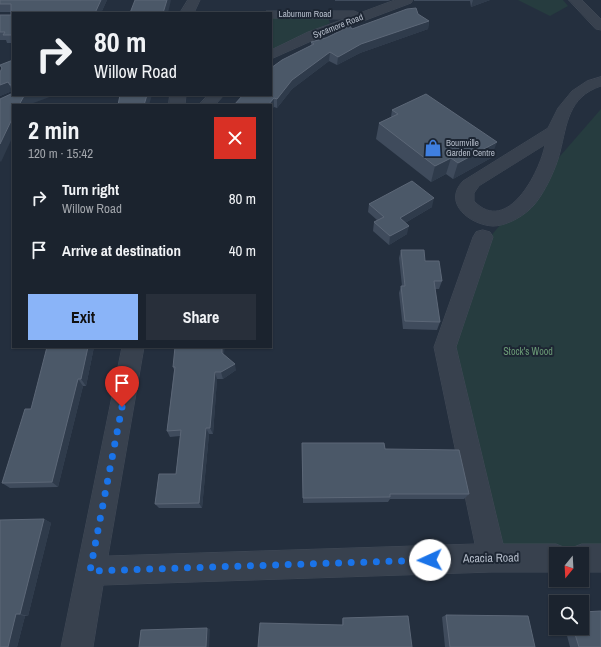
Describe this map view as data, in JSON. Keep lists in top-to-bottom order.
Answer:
{
  "streets": {
    "street": ["Laburnum Road", "Sycamore Road", "Acacia Road"]
  },
  "crossings": [
    ["Laburnum Road", "Sycamore Road"]
  ],
  "parks": ["Stock's Wood"],
  "places": {
    "shop": ["Bournville Garden Centre"]
  },
  "north": "bottom",
  "page": {
    "turn": ["80 m", "Willow Road"],
    "heading": ["2 min", "120 m · 15:42"],
    "list": [
      {
        "name": "Turn right",
        "note": "Willow Road",
        "value": "80 m"
      },
      {
        "name": "Arrive at destination",
        "value": "40 m"
      }
    ],
    "buttons": ["Exit", "Share"]
  }
}
